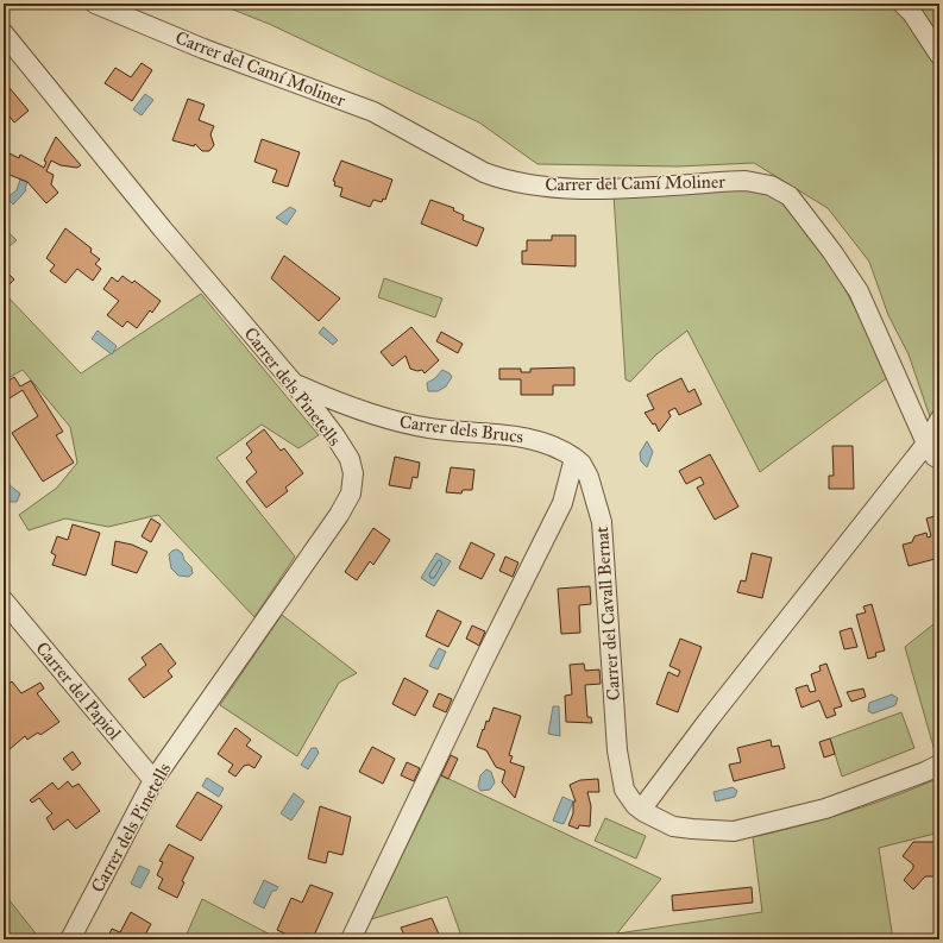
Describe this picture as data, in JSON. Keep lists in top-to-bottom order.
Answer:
{
  "streets": {
    "street": [
      "Carrer del Camí Moliner",
      "Carrer dels Pinetells",
      "Carrer dels Brucs",
      "Carrer del Cavall Bernat",
      "Carrer del Papiol"
    ]
  },
  "crossings": [
    ["Carrer dels Pinetells", "Carrer dels Brucs"],
    ["Carrer dels Pinetells", "Carrer del Papiol"],
    ["Carrer dels Brucs", "Carrer del Cavall Bernat"]
  ]
}
